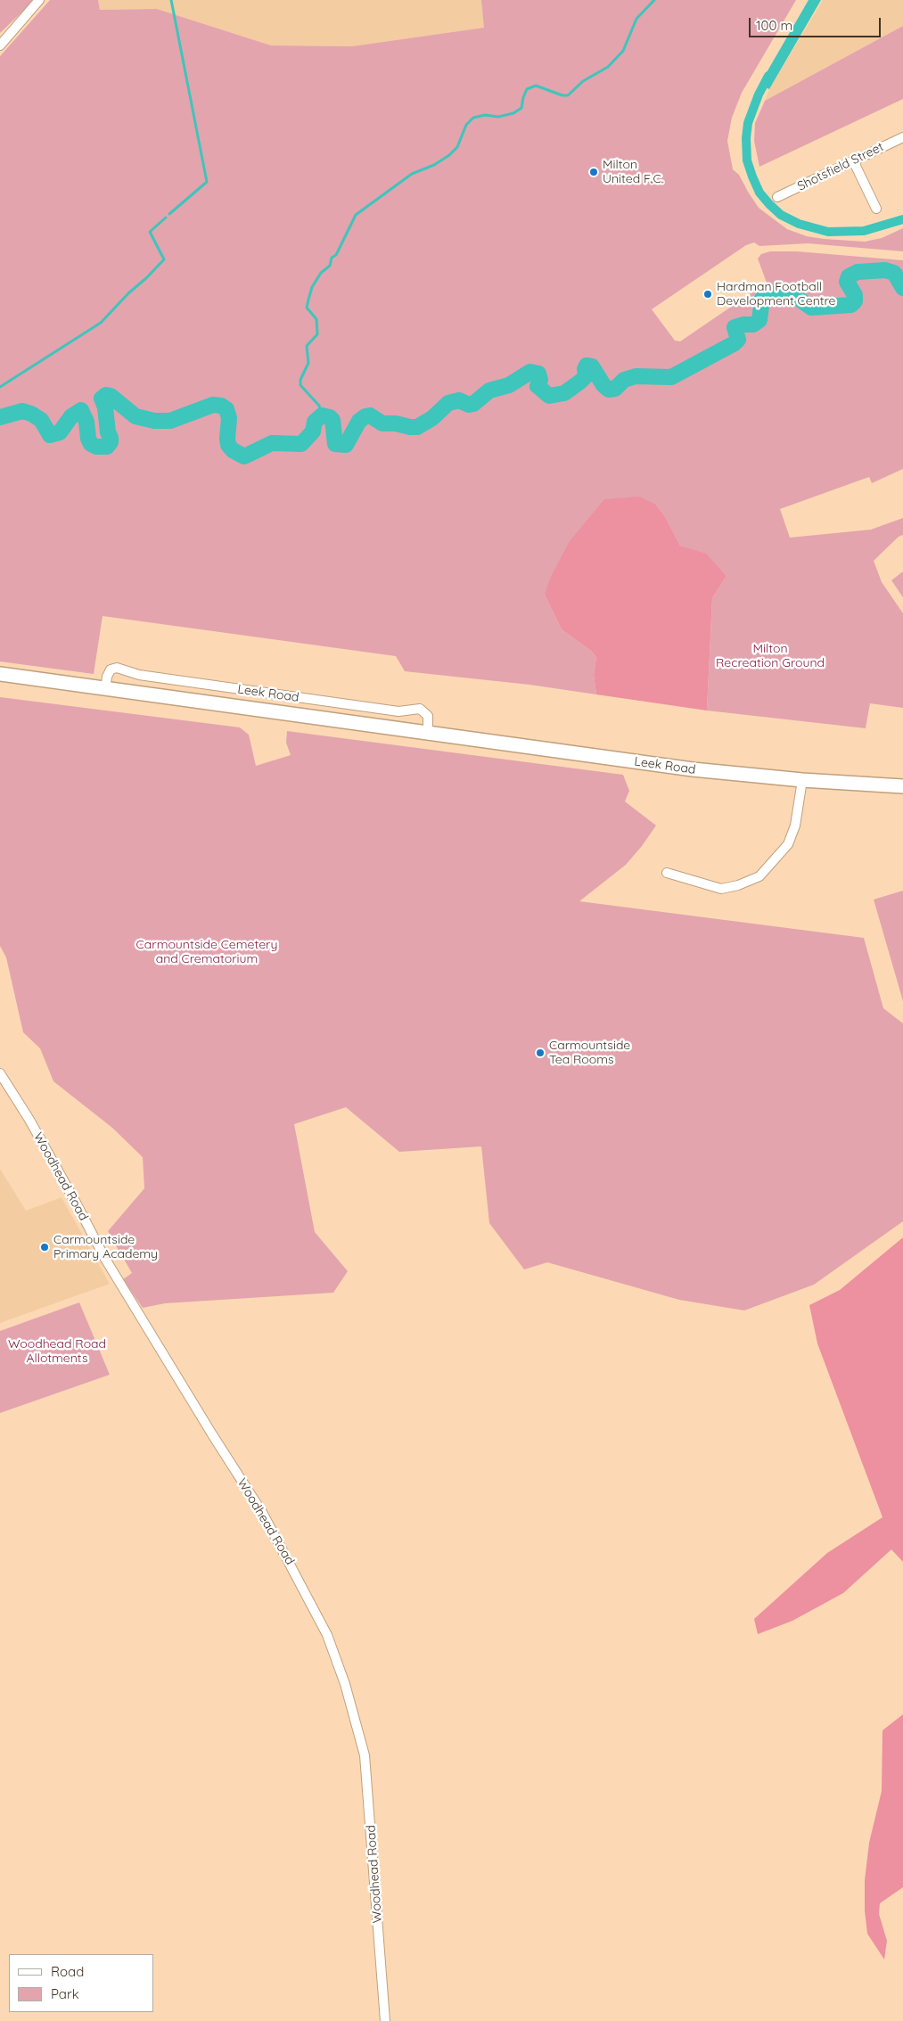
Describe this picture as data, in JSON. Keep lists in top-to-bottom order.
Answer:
{
  "streets": {
    "main road": ["Leek Road"],
    "street": ["Shotsfield Street", "Woodhead Road"]
  },
  "parks": ["Milton Recreation Ground", "Carmountside Cemetery and Crematorium", "Woodhead Road Allotments"],
  "places": [
    "Milton United F.C.",
    "Hardman Football Development Centre",
    "Carmountside Tea Rooms",
    "Carmountside Primary Academy"
  ],
  "legend": ["Road", "Park"],
  "scale_bar": "100 m"
}
